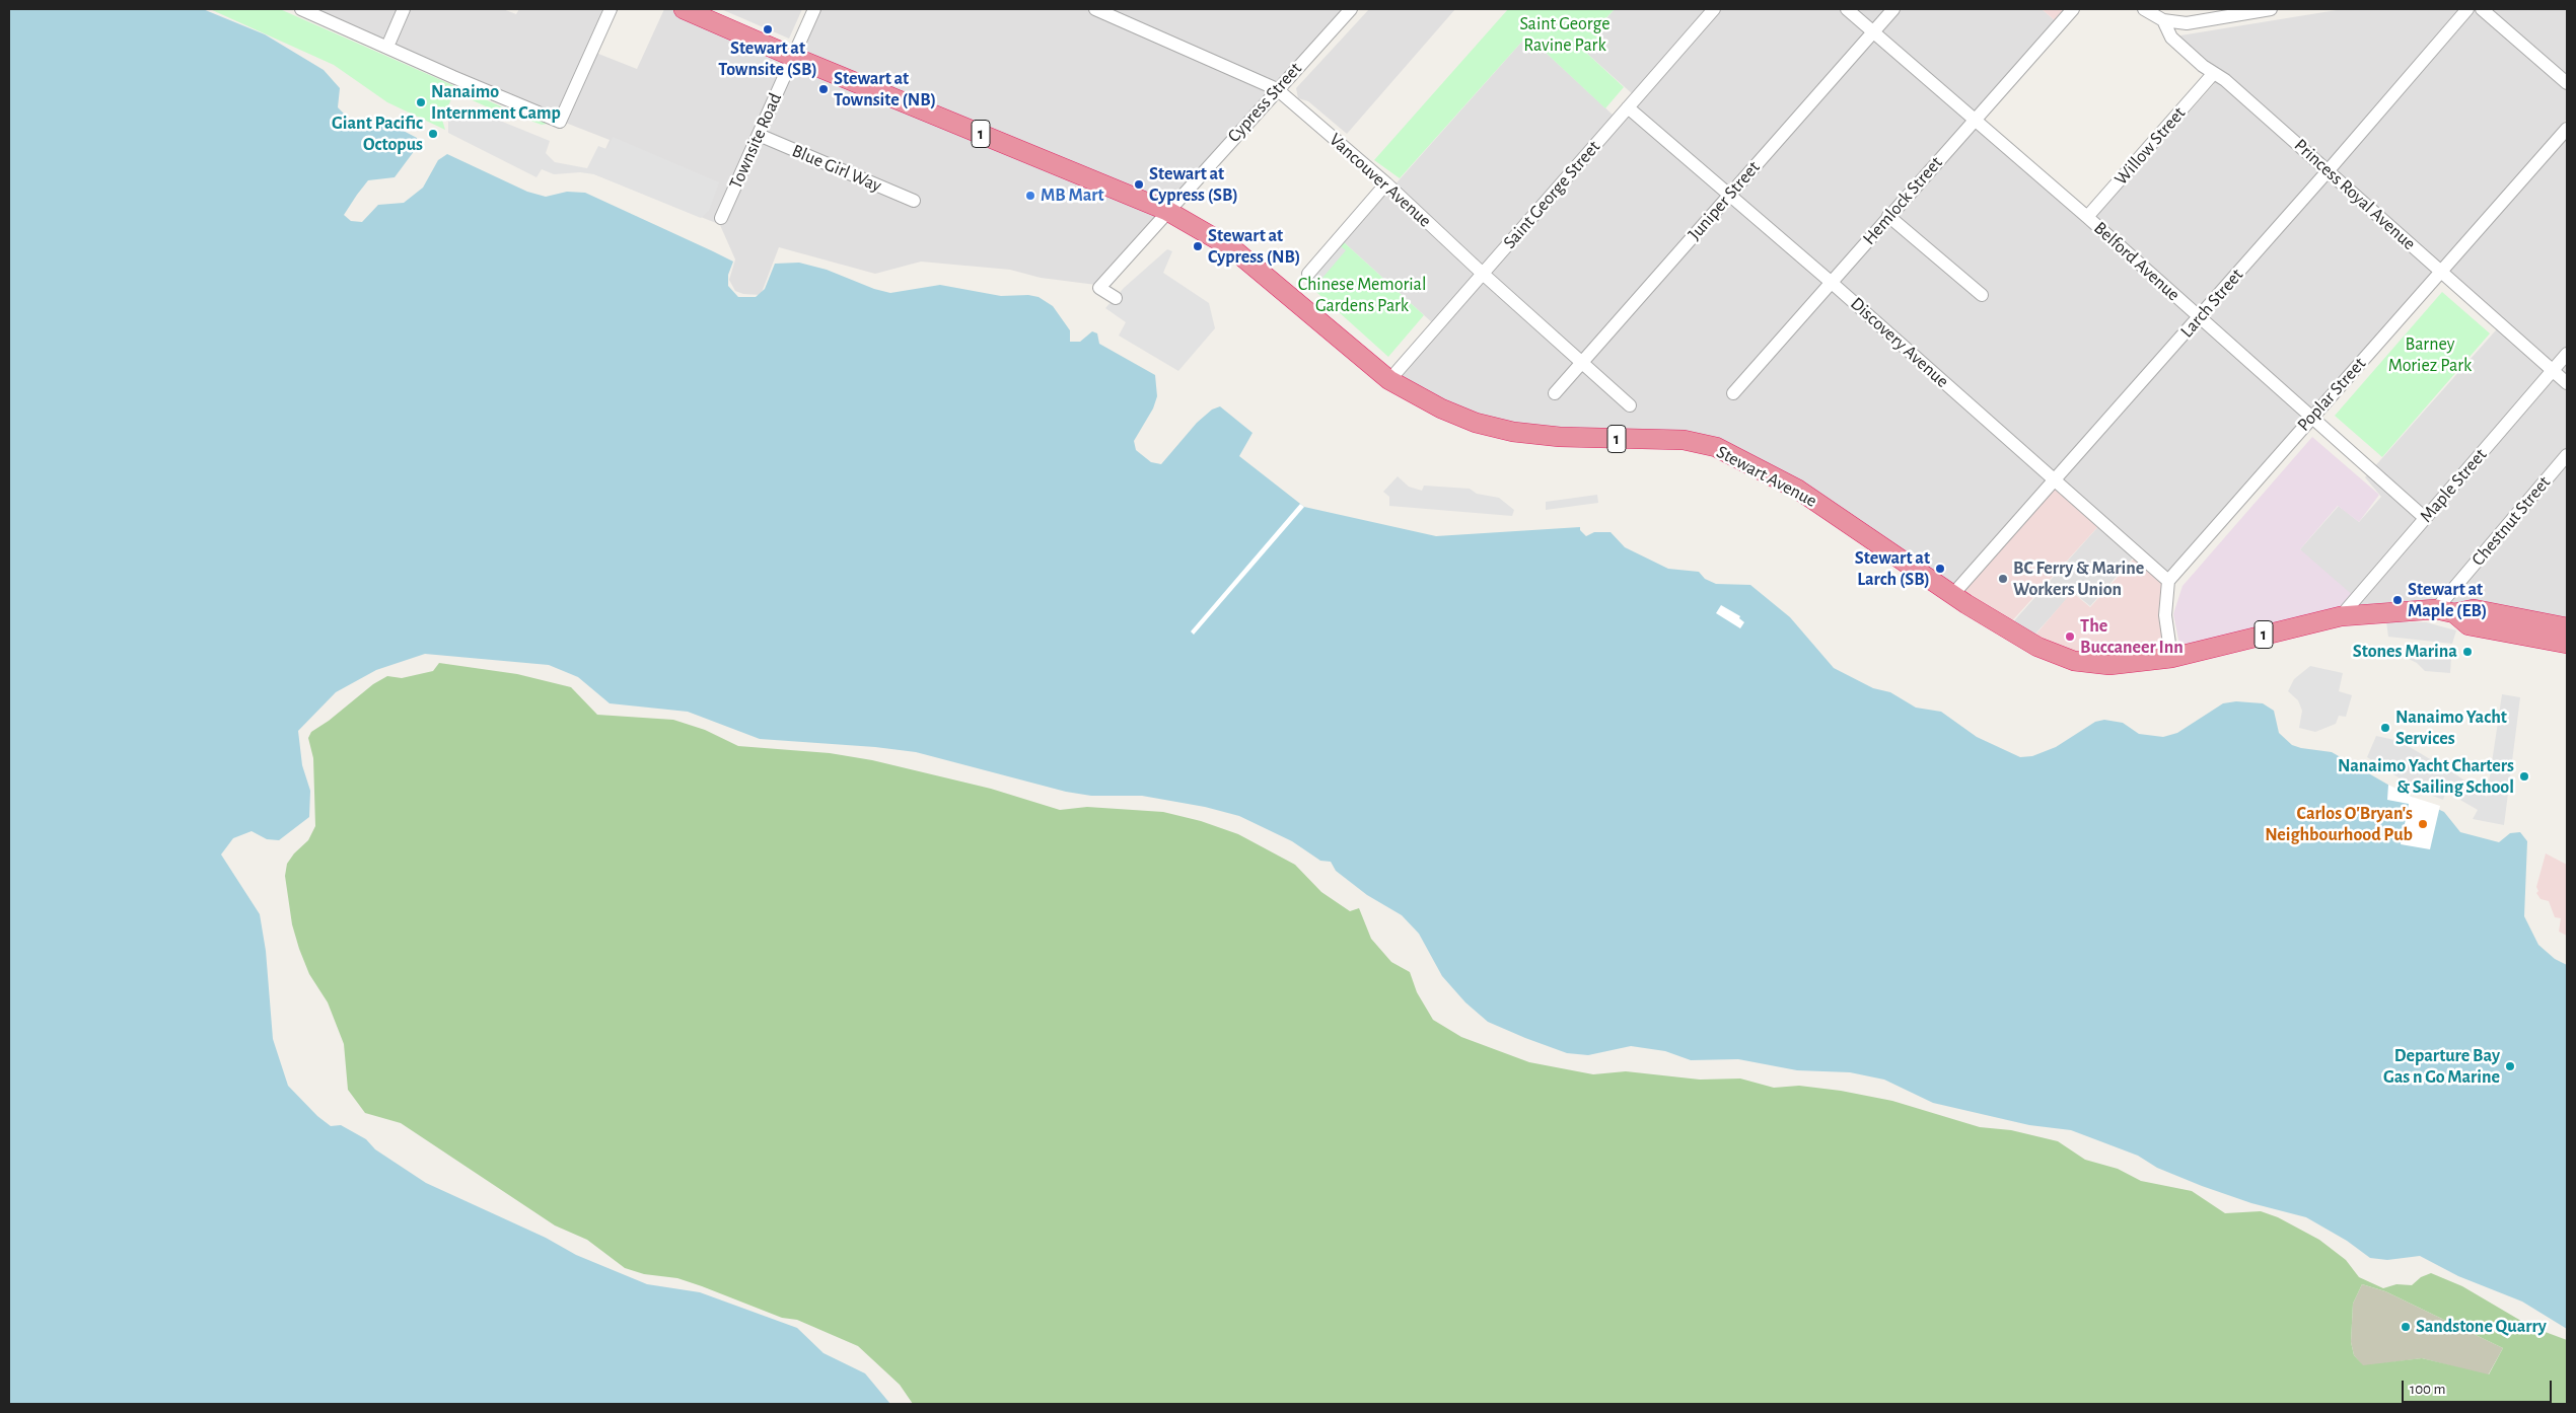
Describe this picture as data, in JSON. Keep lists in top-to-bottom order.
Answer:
{
  "streets": {
    "highway": ["1", "Stewart Avenue"],
    "street": [
      "Cypress Street",
      "Townsite Road",
      "Willow Street",
      "Blue Girl Way",
      "Vancouver Avenue",
      "Saint George Street",
      "Princess Royal Avenue",
      "Juniper Street",
      "Hemlock Street",
      "Belford Avenue",
      "Larch Street",
      "Discovery Avenue",
      "Poplar Street",
      "Maple Street",
      "Chestnut Street"
    ]
  },
  "crossings": [
    ["Cypress Street", "Vancouver Avenue"],
    ["Cypress Street", "Stewart Avenue"],
    ["Townsite Road", "Blue Girl Way"],
    ["Townsite Road", "Stewart Avenue"],
    ["Willow Street", "Princess Royal Avenue"],
    ["Willow Street", "Belford Avenue"],
    ["Vancouver Avenue", "Saint George Street"],
    ["Vancouver Avenue", "Juniper Street"],
    ["Saint George Street", "Discovery Avenue"],
    ["Saint George Street", "Stewart Avenue"],
    ["Princess Royal Avenue", "Larch Street"],
    ["Princess Royal Avenue", "Poplar Street"],
    ["Princess Royal Avenue", "Maple Street"],
    ["Juniper Street", "Belford Avenue"],
    ["Juniper Street", "Discovery Avenue"],
    ["Hemlock Street", "Belford Avenue"],
    ["Hemlock Street", "Discovery Avenue"],
    ["Belford Avenue", "Larch Street"],
    ["Belford Avenue", "Poplar Street"],
    ["Belford Avenue", "Maple Street"],
    ["Larch Street", "Discovery Avenue"],
    ["Larch Street", "Stewart Avenue"],
    ["Discovery Avenue", "Poplar Street"],
    ["Stewart Avenue", "Maple Street"],
    ["Stewart Avenue", "Chestnut Street"]
  ],
  "parks": ["Saint George Ravine Park", "Chinese Memorial Gardens Park", "Barney Moriez Park"],
  "places": [
    "Stewart at Townsite (SB)",
    "Stewart at Townsite (NB)",
    "Nanaimo Internment Camp",
    "Giant Pacific Octopus",
    "Stewart at Cypress (SB)",
    "MB Mart",
    "Stewart at Cypress (NB)",
    "Stewart at Larch (SB)",
    "BC Ferry & Marine Workers Union",
    "Stewart at Maple (EB)",
    "The Buccaneer Inn",
    "Stones Marina",
    "Nanaimo Yacht Services",
    "Nanaimo Yacht Charters & Sailing School",
    "Carlos O'Bryan's Neighbourhood Pub",
    "Departure Bay Gas n Go Marine",
    "Sandstone Quarry"
  ],
  "scale_bar": "100 m"
}
